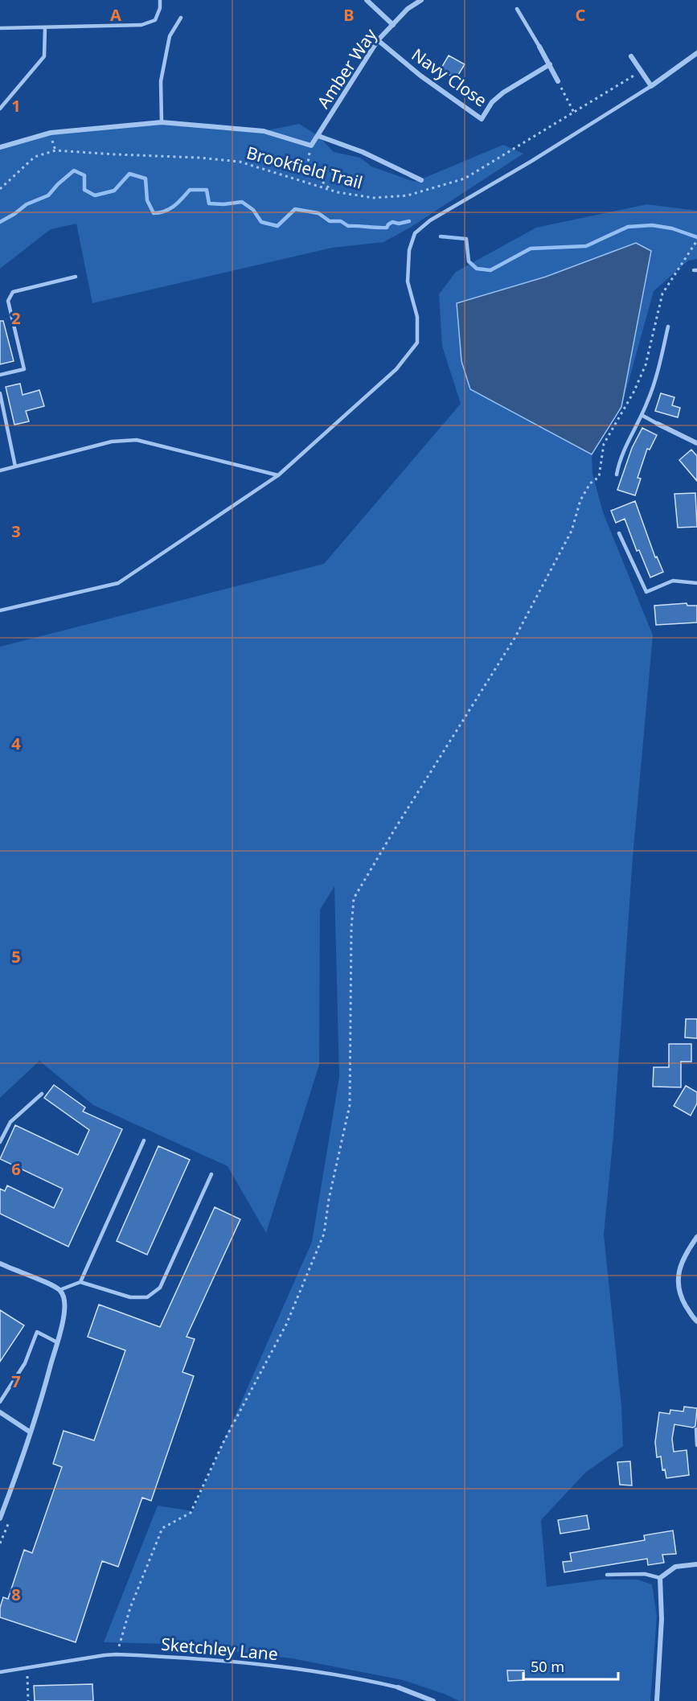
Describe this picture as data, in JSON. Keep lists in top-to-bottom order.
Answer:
{
  "streets": {
    "street": ["Amber Way", "Navy Close", "Sketchley Lane"],
    "path": ["Brookfield Trail"]
  },
  "crossings": [
    ["Amber Way", "Navy Close"]
  ],
  "scale_bar": "50 m",
  "grid": {
    "columns": ["A", "B", "C"],
    "rows": [
      "1",
      "2",
      "3",
      "4",
      "5",
      "6",
      "7",
      "8"
    ]
  }
}
